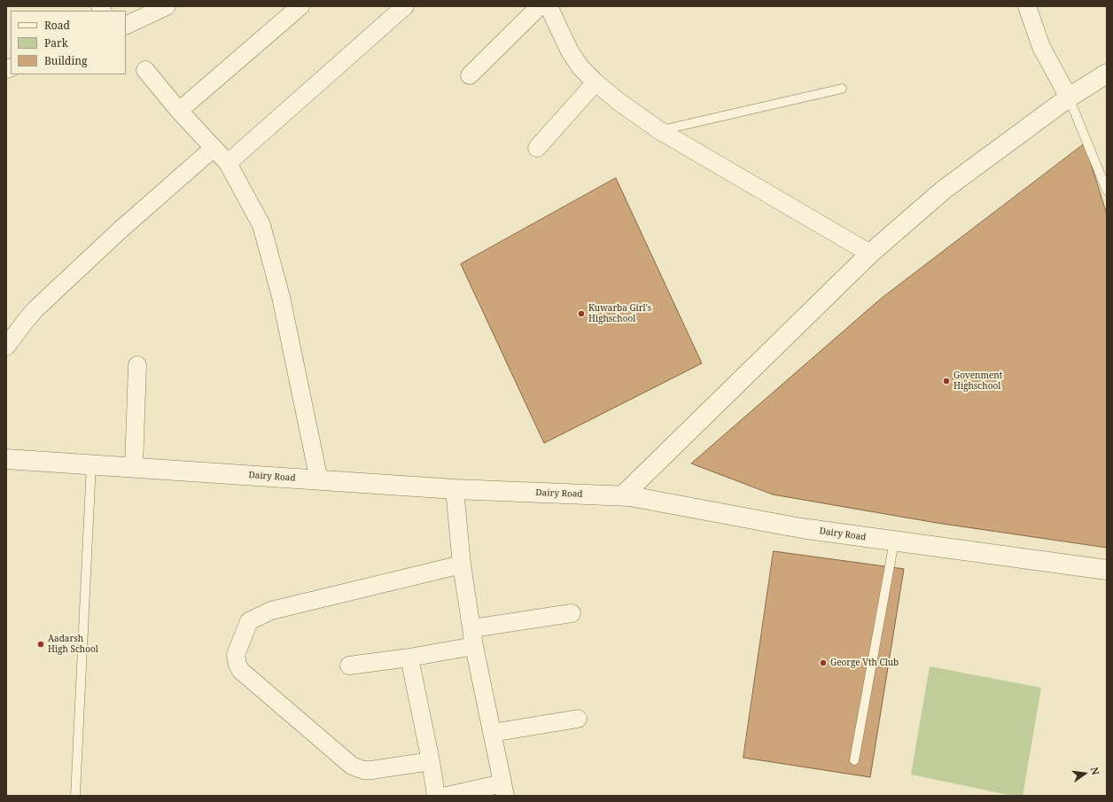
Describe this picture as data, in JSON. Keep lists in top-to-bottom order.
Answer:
{
  "streets": {
    "street": ["Dairy Road"]
  },
  "places": [
    "Kuwarba Girl's Highschool",
    "Govenment Highschool",
    "Aadarsh High School",
    "George Vth Club"
  ],
  "legend": ["Road", "Park", "Building"],
  "north": "right"
}
